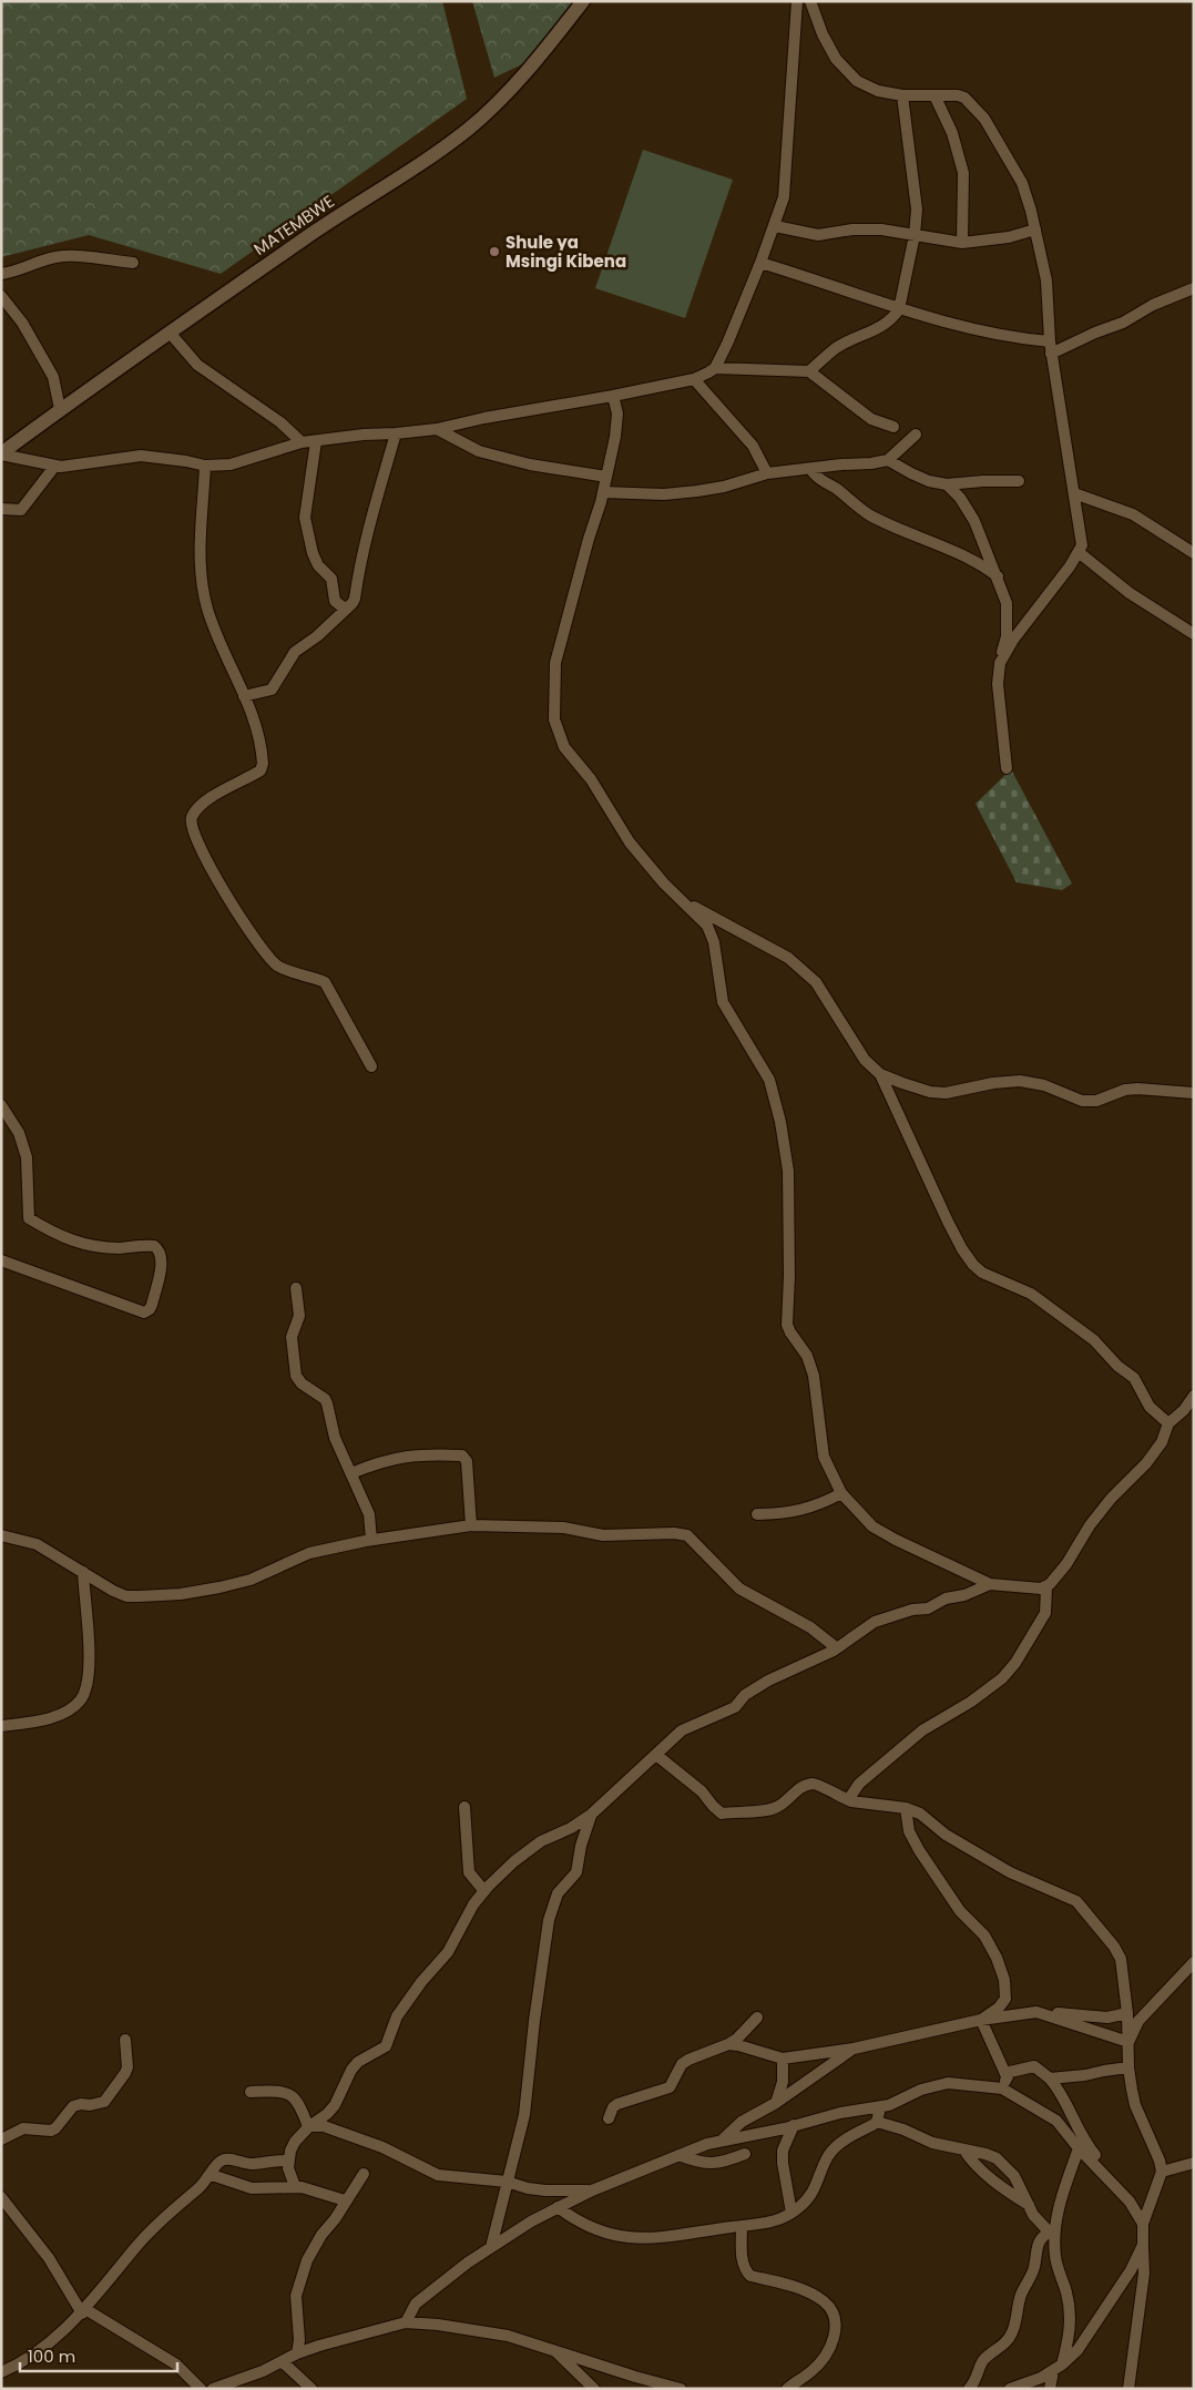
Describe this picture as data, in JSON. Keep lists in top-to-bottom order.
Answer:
{
  "streets": {
    "main road": ["MATEMBWE"]
  },
  "places": ["Shule ya Msingi Kibena"],
  "scale_bar": "100 m"
}
